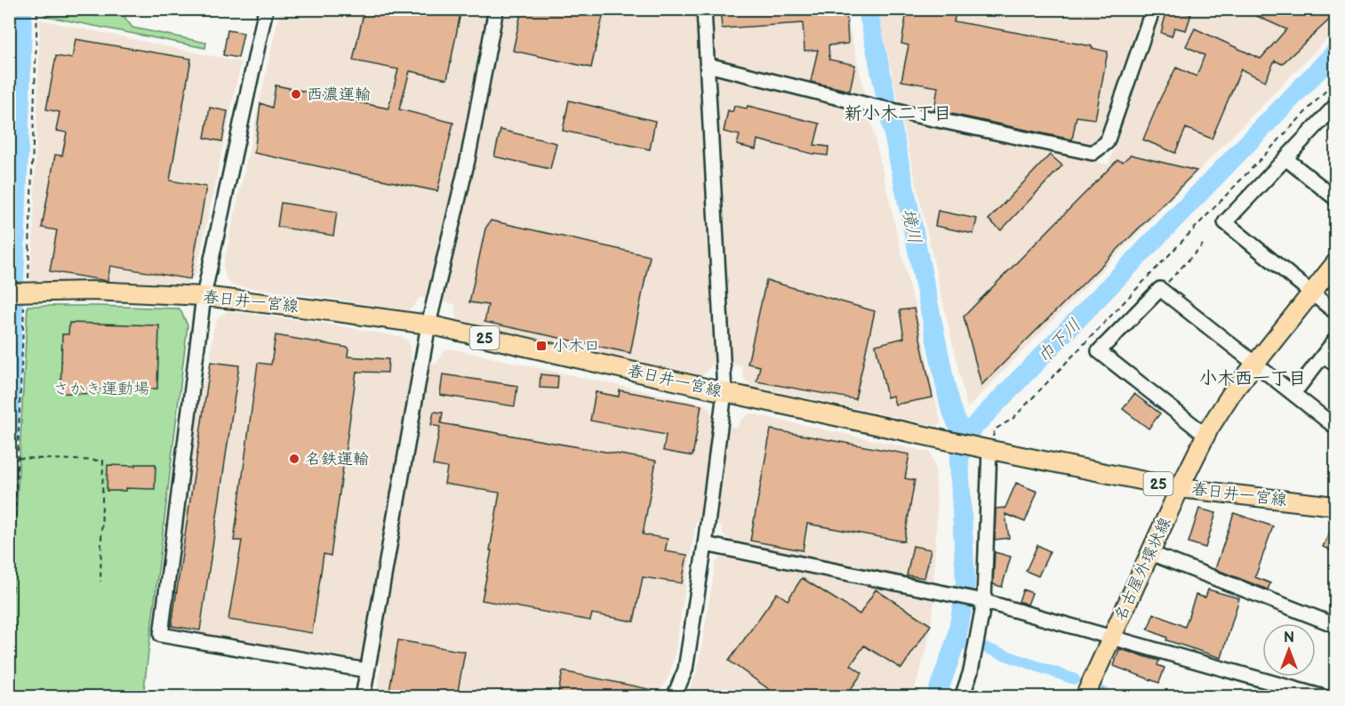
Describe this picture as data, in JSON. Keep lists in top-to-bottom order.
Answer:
{
  "streets": {
    "main road": ["春日井一宮線", "25", "名古屋外環状線"]
  },
  "crossings": [
    ["春日井一宮線", "名古屋外環状線"]
  ],
  "districts": ["新小木二丁目", "小木西一丁目"],
  "water": ["境川", "巾下川"],
  "parks": ["さかき運動場"],
  "places": {
    "other": ["西濃運輸", "名鉄運輸"],
    "transit": ["小木口"]
  },
  "north": "top"
}
